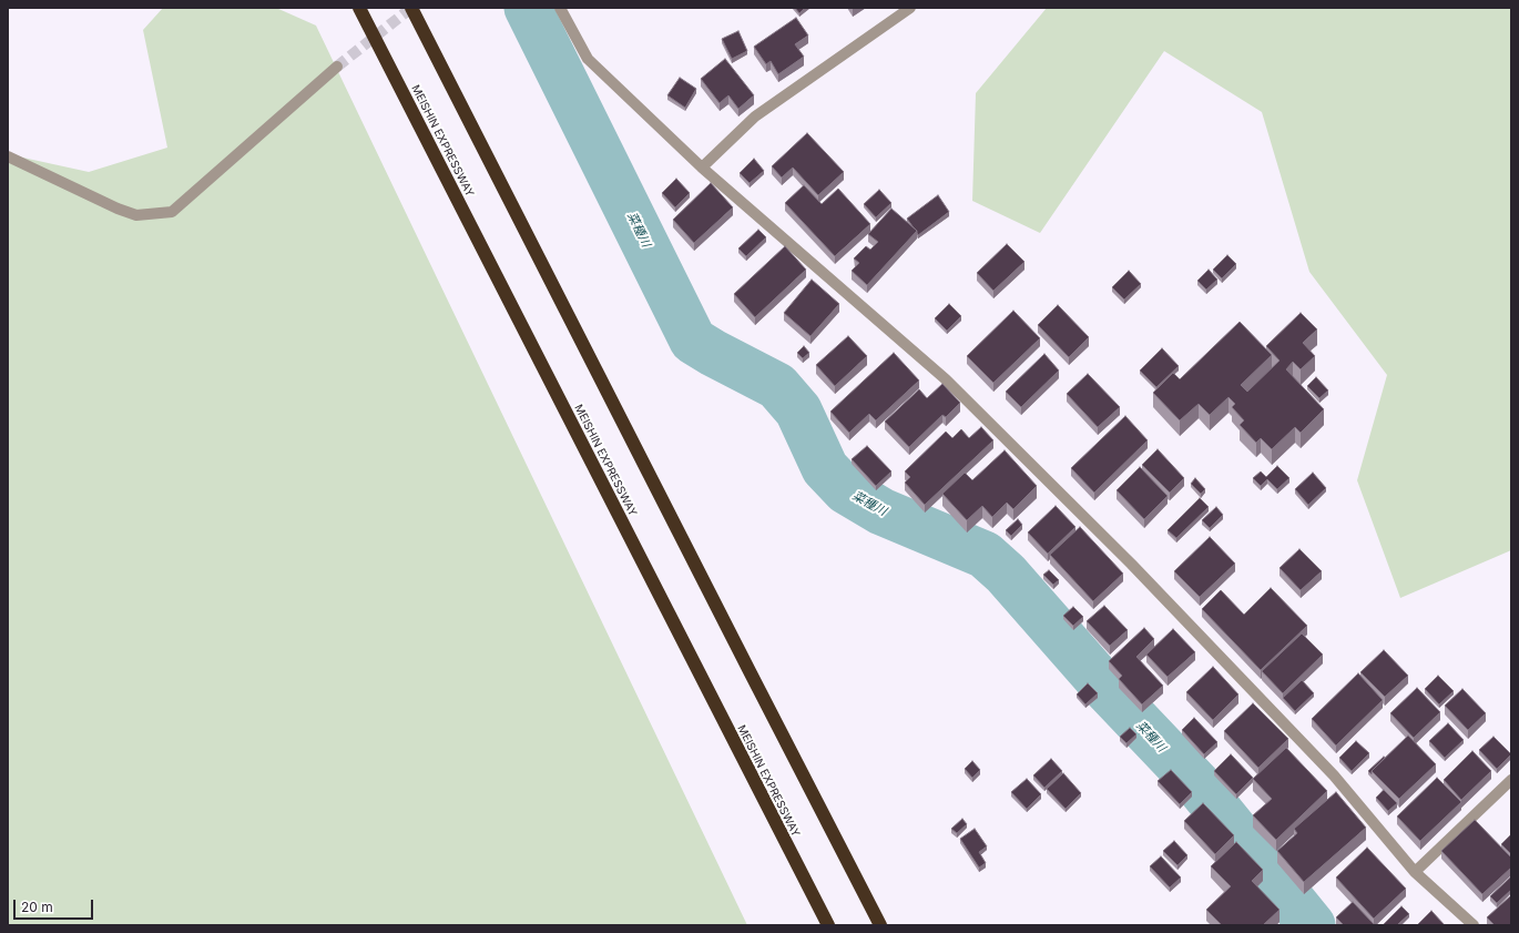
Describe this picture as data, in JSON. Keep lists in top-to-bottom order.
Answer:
{
  "streets": {
    "highway": ["MEISHIN EXPRESSWAY"]
  },
  "water": ["菜種川"],
  "scale_bar": "20 m"
}
